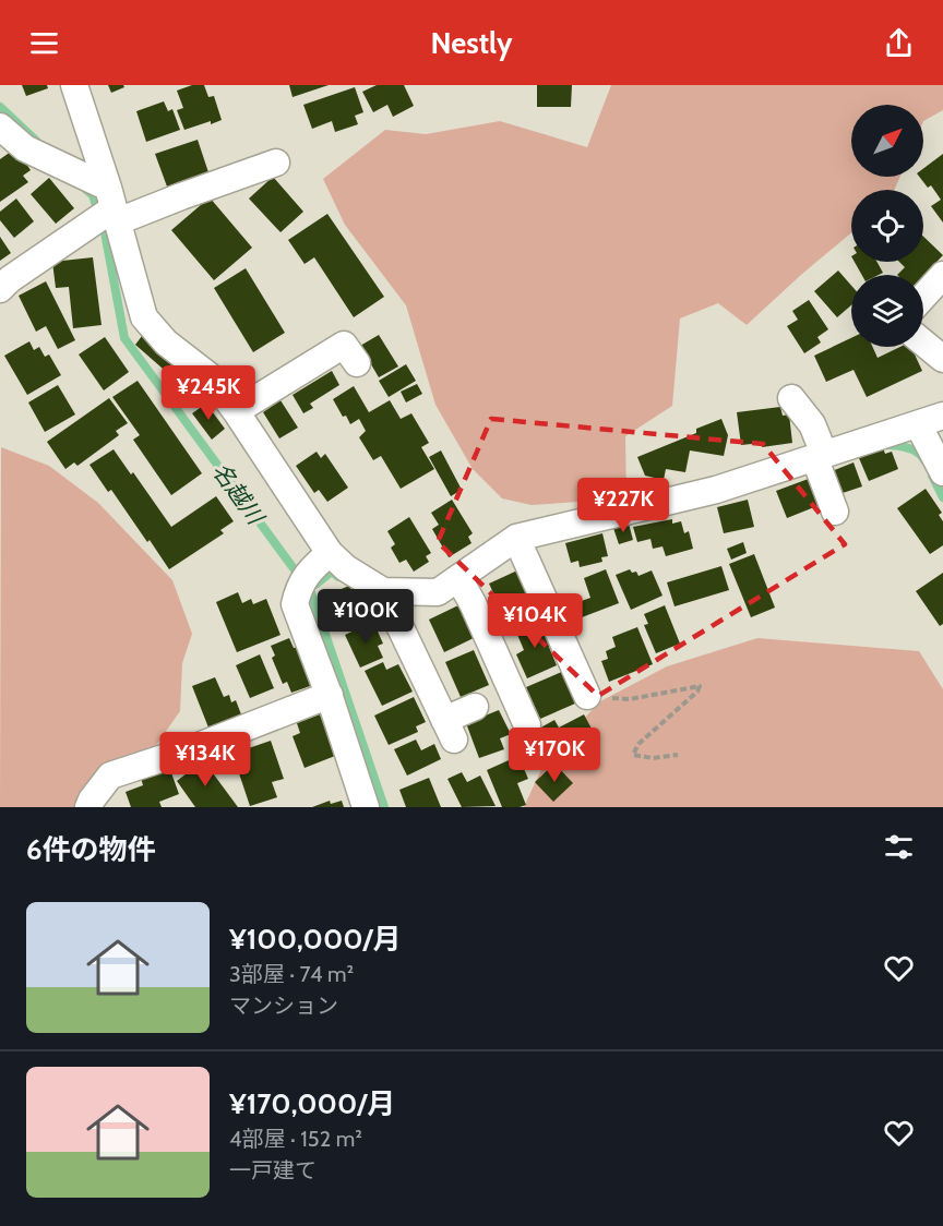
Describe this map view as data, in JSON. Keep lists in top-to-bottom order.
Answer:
{
  "water": ["名越川"],
  "north": "top right",
  "page": {
    "header": "Nestly",
    "price": [
      "¥245K",
      "¥227K",
      "¥100K",
      "¥104K",
      "¥170K",
      "¥134K"
    ],
    "heading": "6件の物件",
    "list": [
      {
        "name": "¥100,000/月",
        "note": "3部屋 · 74 m² · マンション"
      },
      {
        "name": "¥170,000/月",
        "note": "4部屋 · 152 m² · 一戸建て"
      }
    ]
  }
}
